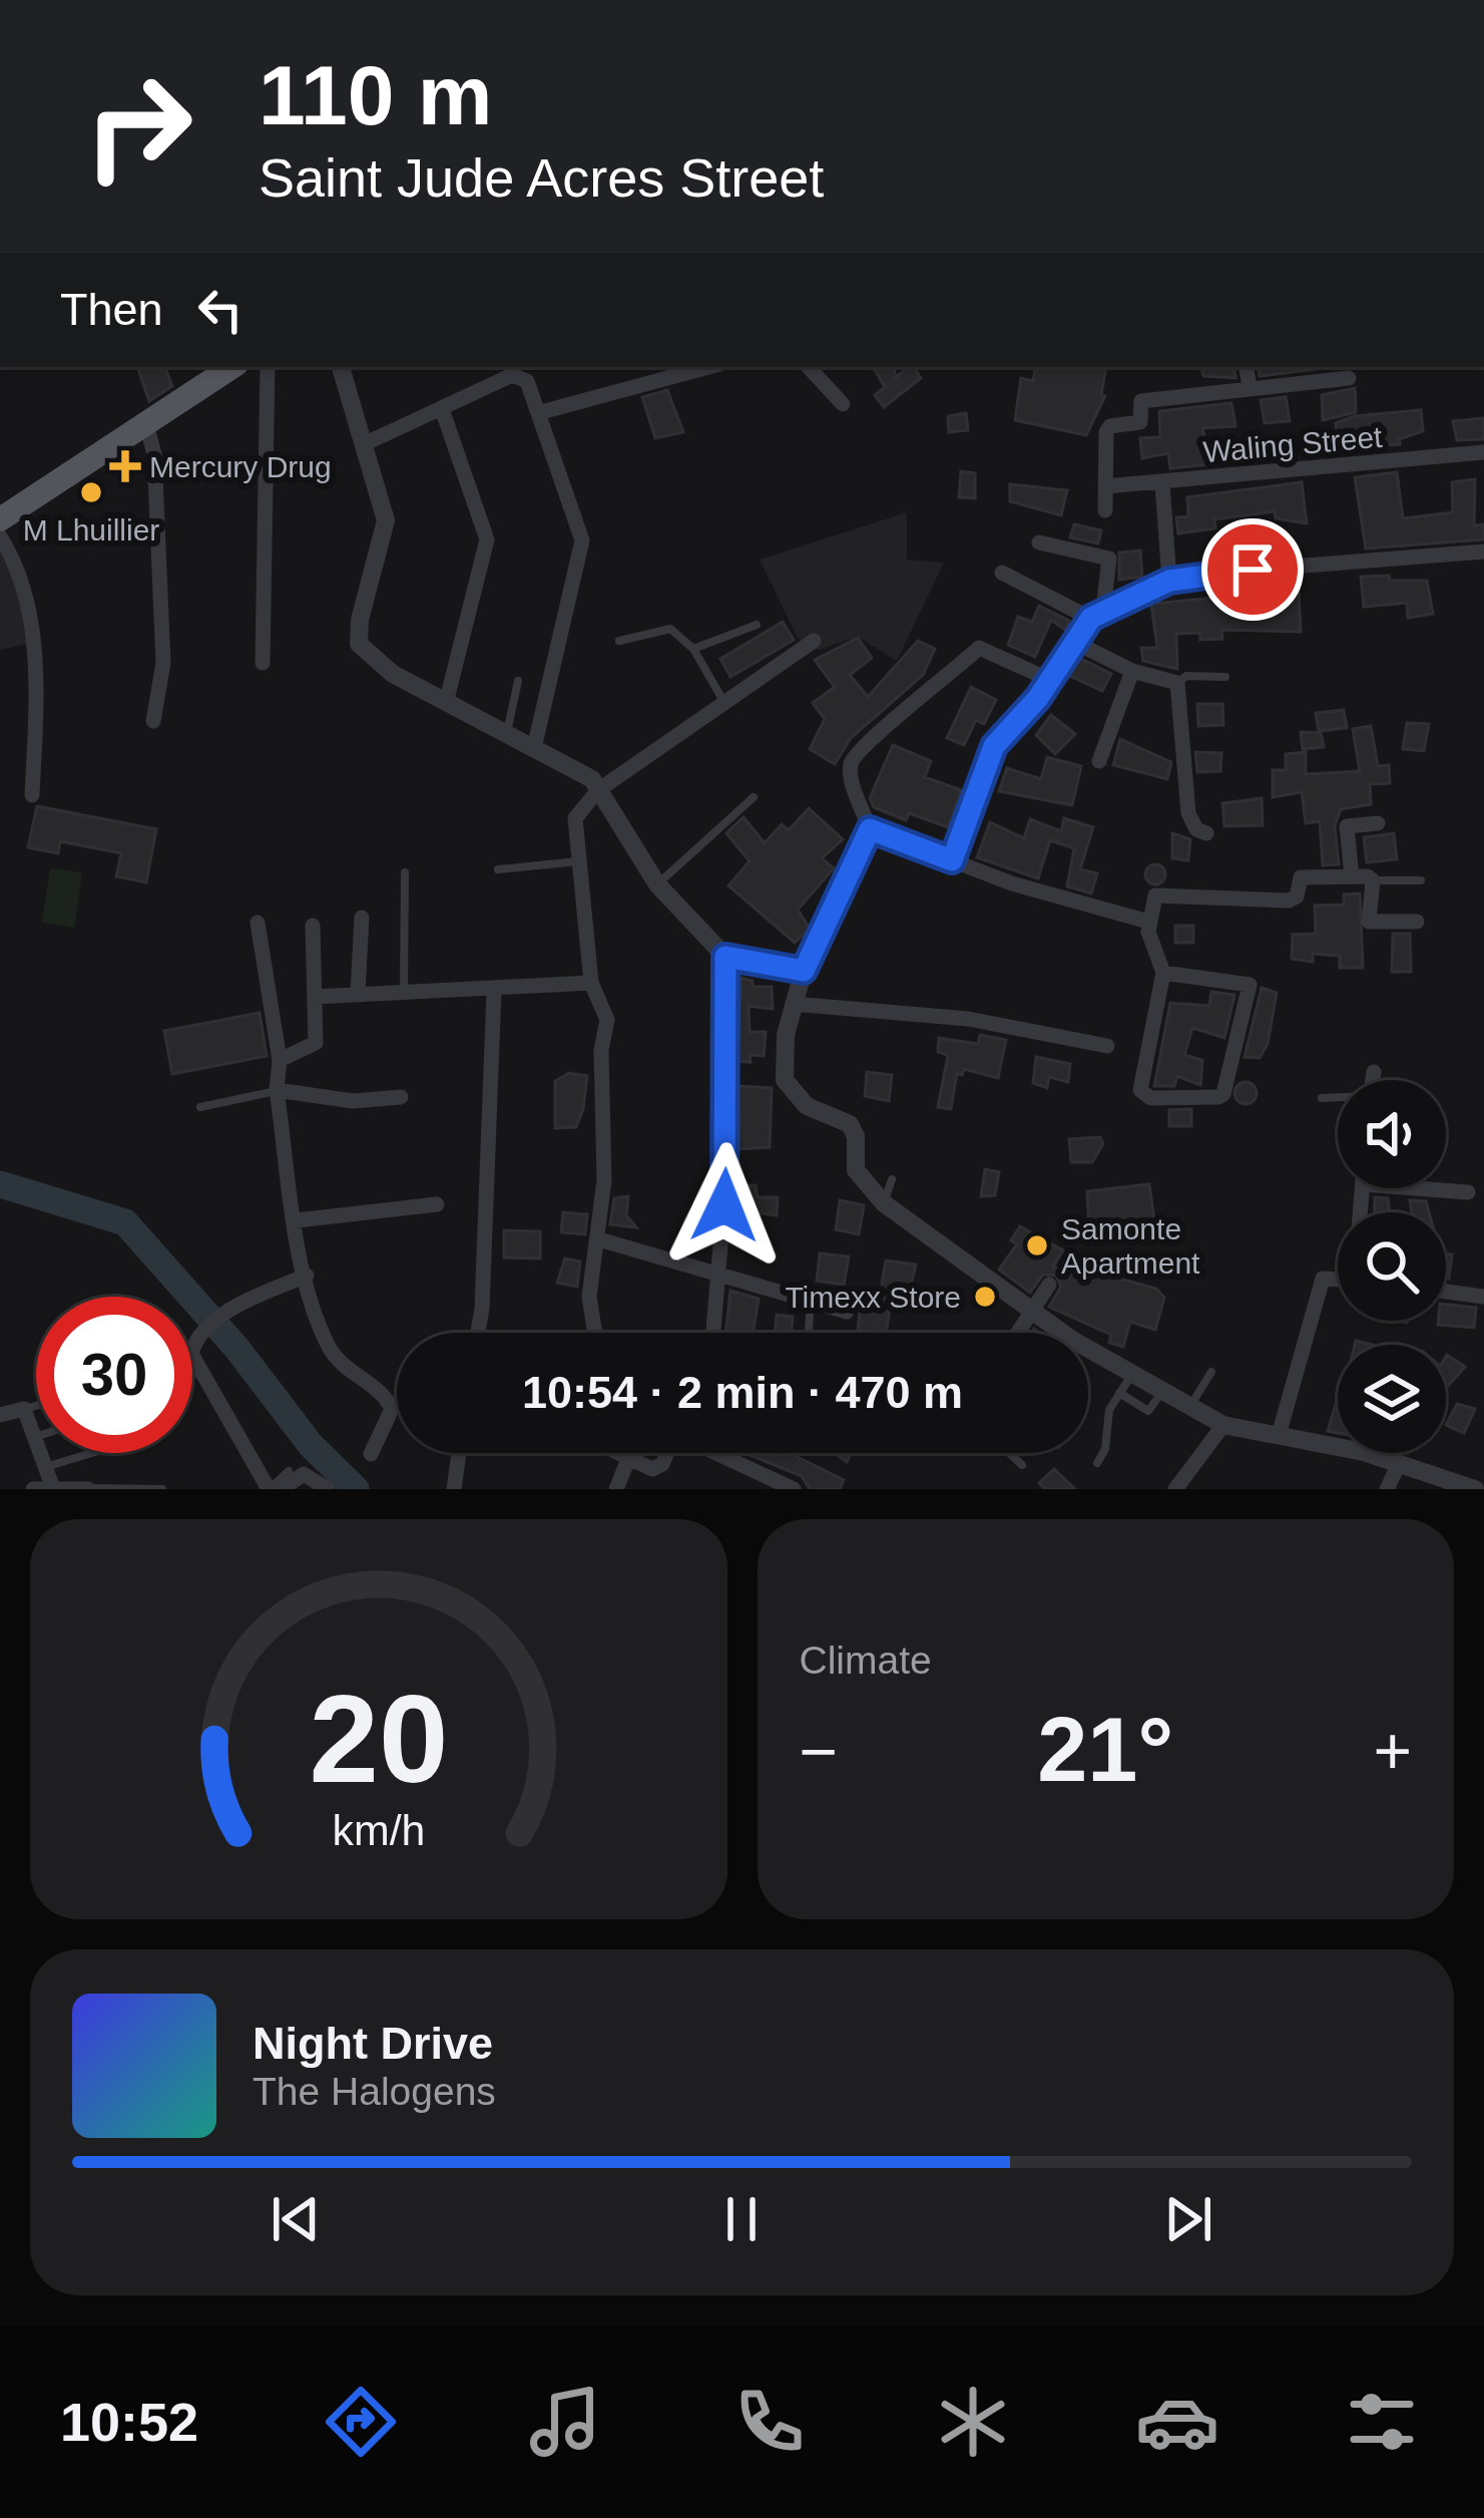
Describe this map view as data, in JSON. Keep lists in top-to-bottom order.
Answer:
{
  "streets": {
    "street": ["Waling Street"]
  },
  "places": {
    "health": ["Mercury Drug"],
    "other": ["M Lhuillier", "Samonte Apartment", "Timexx Store"]
  },
  "page": {
    "turn": ["110 m", "Saint Jude Acres Street"],
    "then": "Then",
    "limit": "30",
    "trip": "10:54 · 2 min · 470 m",
    "tile": "Climate",
    "heat": ["−", "21°", "+"],
    "song": ["Night Drive", "The Halogens"],
    "tabs": "10:52",
    "gauge": ["20", "km/h"]
  }
}
